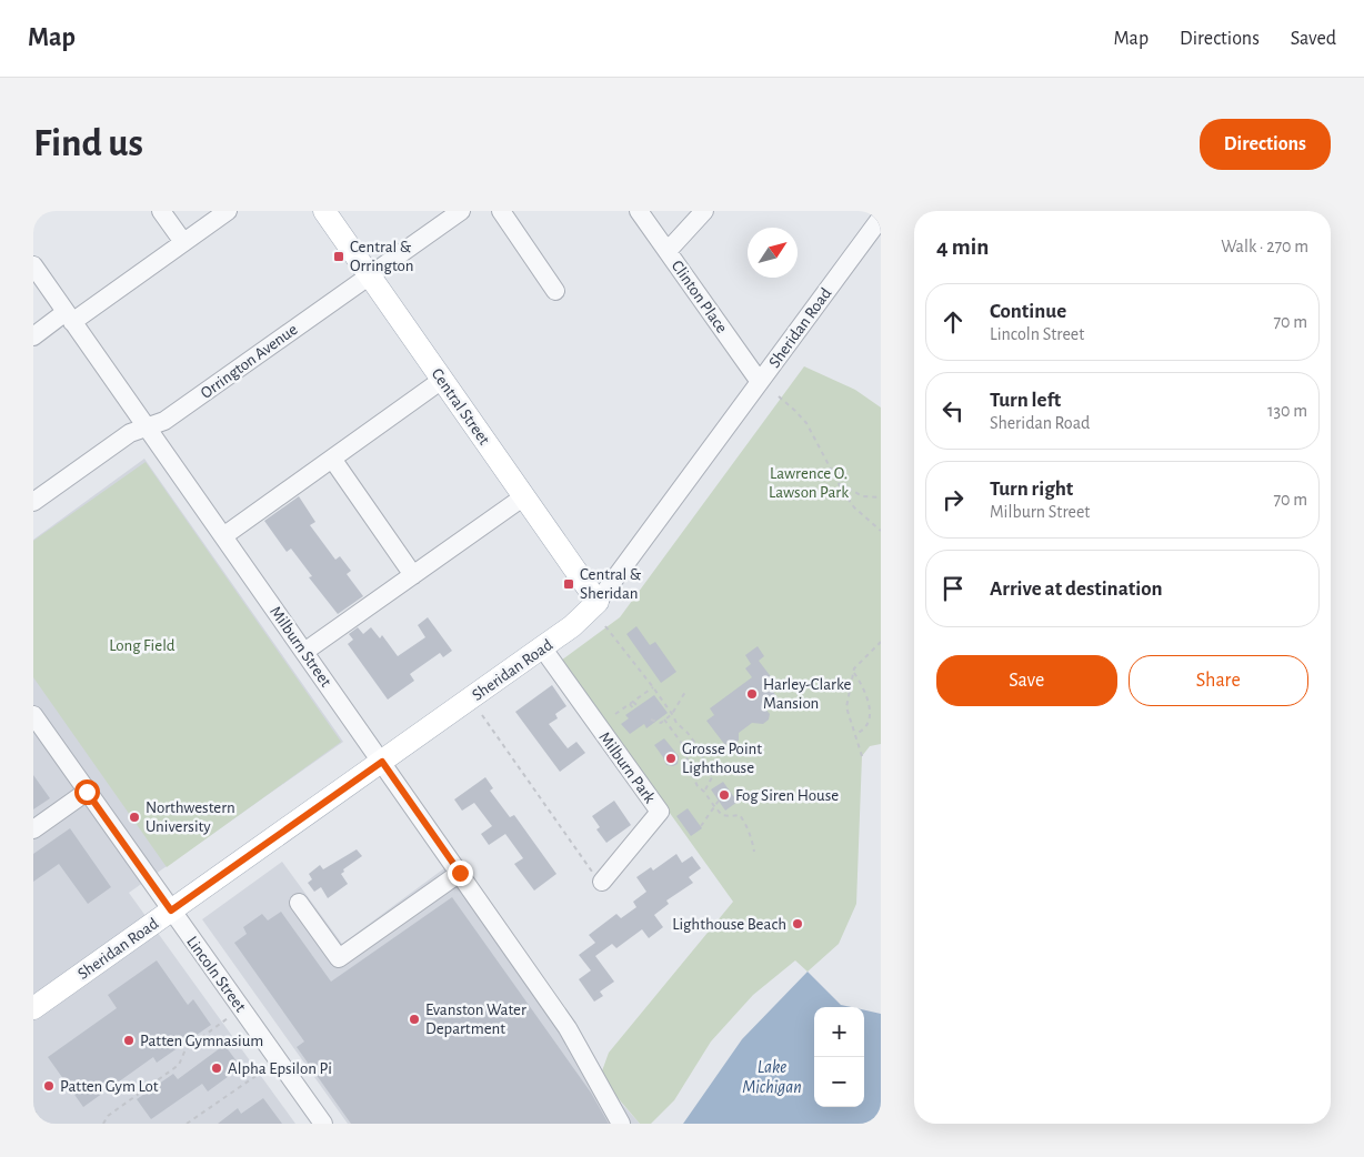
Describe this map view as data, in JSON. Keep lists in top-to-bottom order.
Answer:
{
  "streets": {
    "main road": ["Sheridan Road", "Central Street"],
    "street": [
      "Clinton Place",
      "Orrington Avenue",
      "Milburn Street",
      "Milburn Park",
      "Lincoln Street"
    ]
  },
  "crossings": [
    ["Clinton Place", "Sheridan Road"],
    ["Sheridan Road", "Central Street"],
    ["Sheridan Road", "Milburn Street"],
    ["Sheridan Road", "Milburn Park"],
    ["Sheridan Road", "Lincoln Street"],
    ["Orrington Avenue", "Central Street"],
    ["Orrington Avenue", "Milburn Street"]
  ],
  "water": ["Lake Michigan"],
  "parks": ["Lawrence O. Lawson Park", "Long Field"],
  "places": {
    "transit": ["Central & Orrington", "Central & Sheridan"],
    "other": [
      "Harley-Clarke Mansion",
      "Grosse Point Lighthouse",
      "Fog Siren House",
      "Northwestern University",
      "Lighthouse Beach",
      "Evanston Water Department",
      "Patten Gymnasium",
      "Alpha Epsilon Pi",
      "Patten Gym Lot"
    ]
  },
  "north": "top right",
  "page": {
    "header": "Map",
    "nav": ["Map", "Directions", "Saved"],
    "buttons": [
      "Directions",
      ["Save", "Share"]
    ],
    "title": "Find us",
    "heading": ["4 min", "Walk · 270 m"],
    "list": [
      ["Continue", "Lincoln Street", "70 m"],
      ["Turn left", "Sheridan Road", "130 m"],
      ["Turn right", "Milburn Street", "70 m"],
      "Arrive at destination"
    ],
    "map_buttons": ["+", "−"]
  }
}
